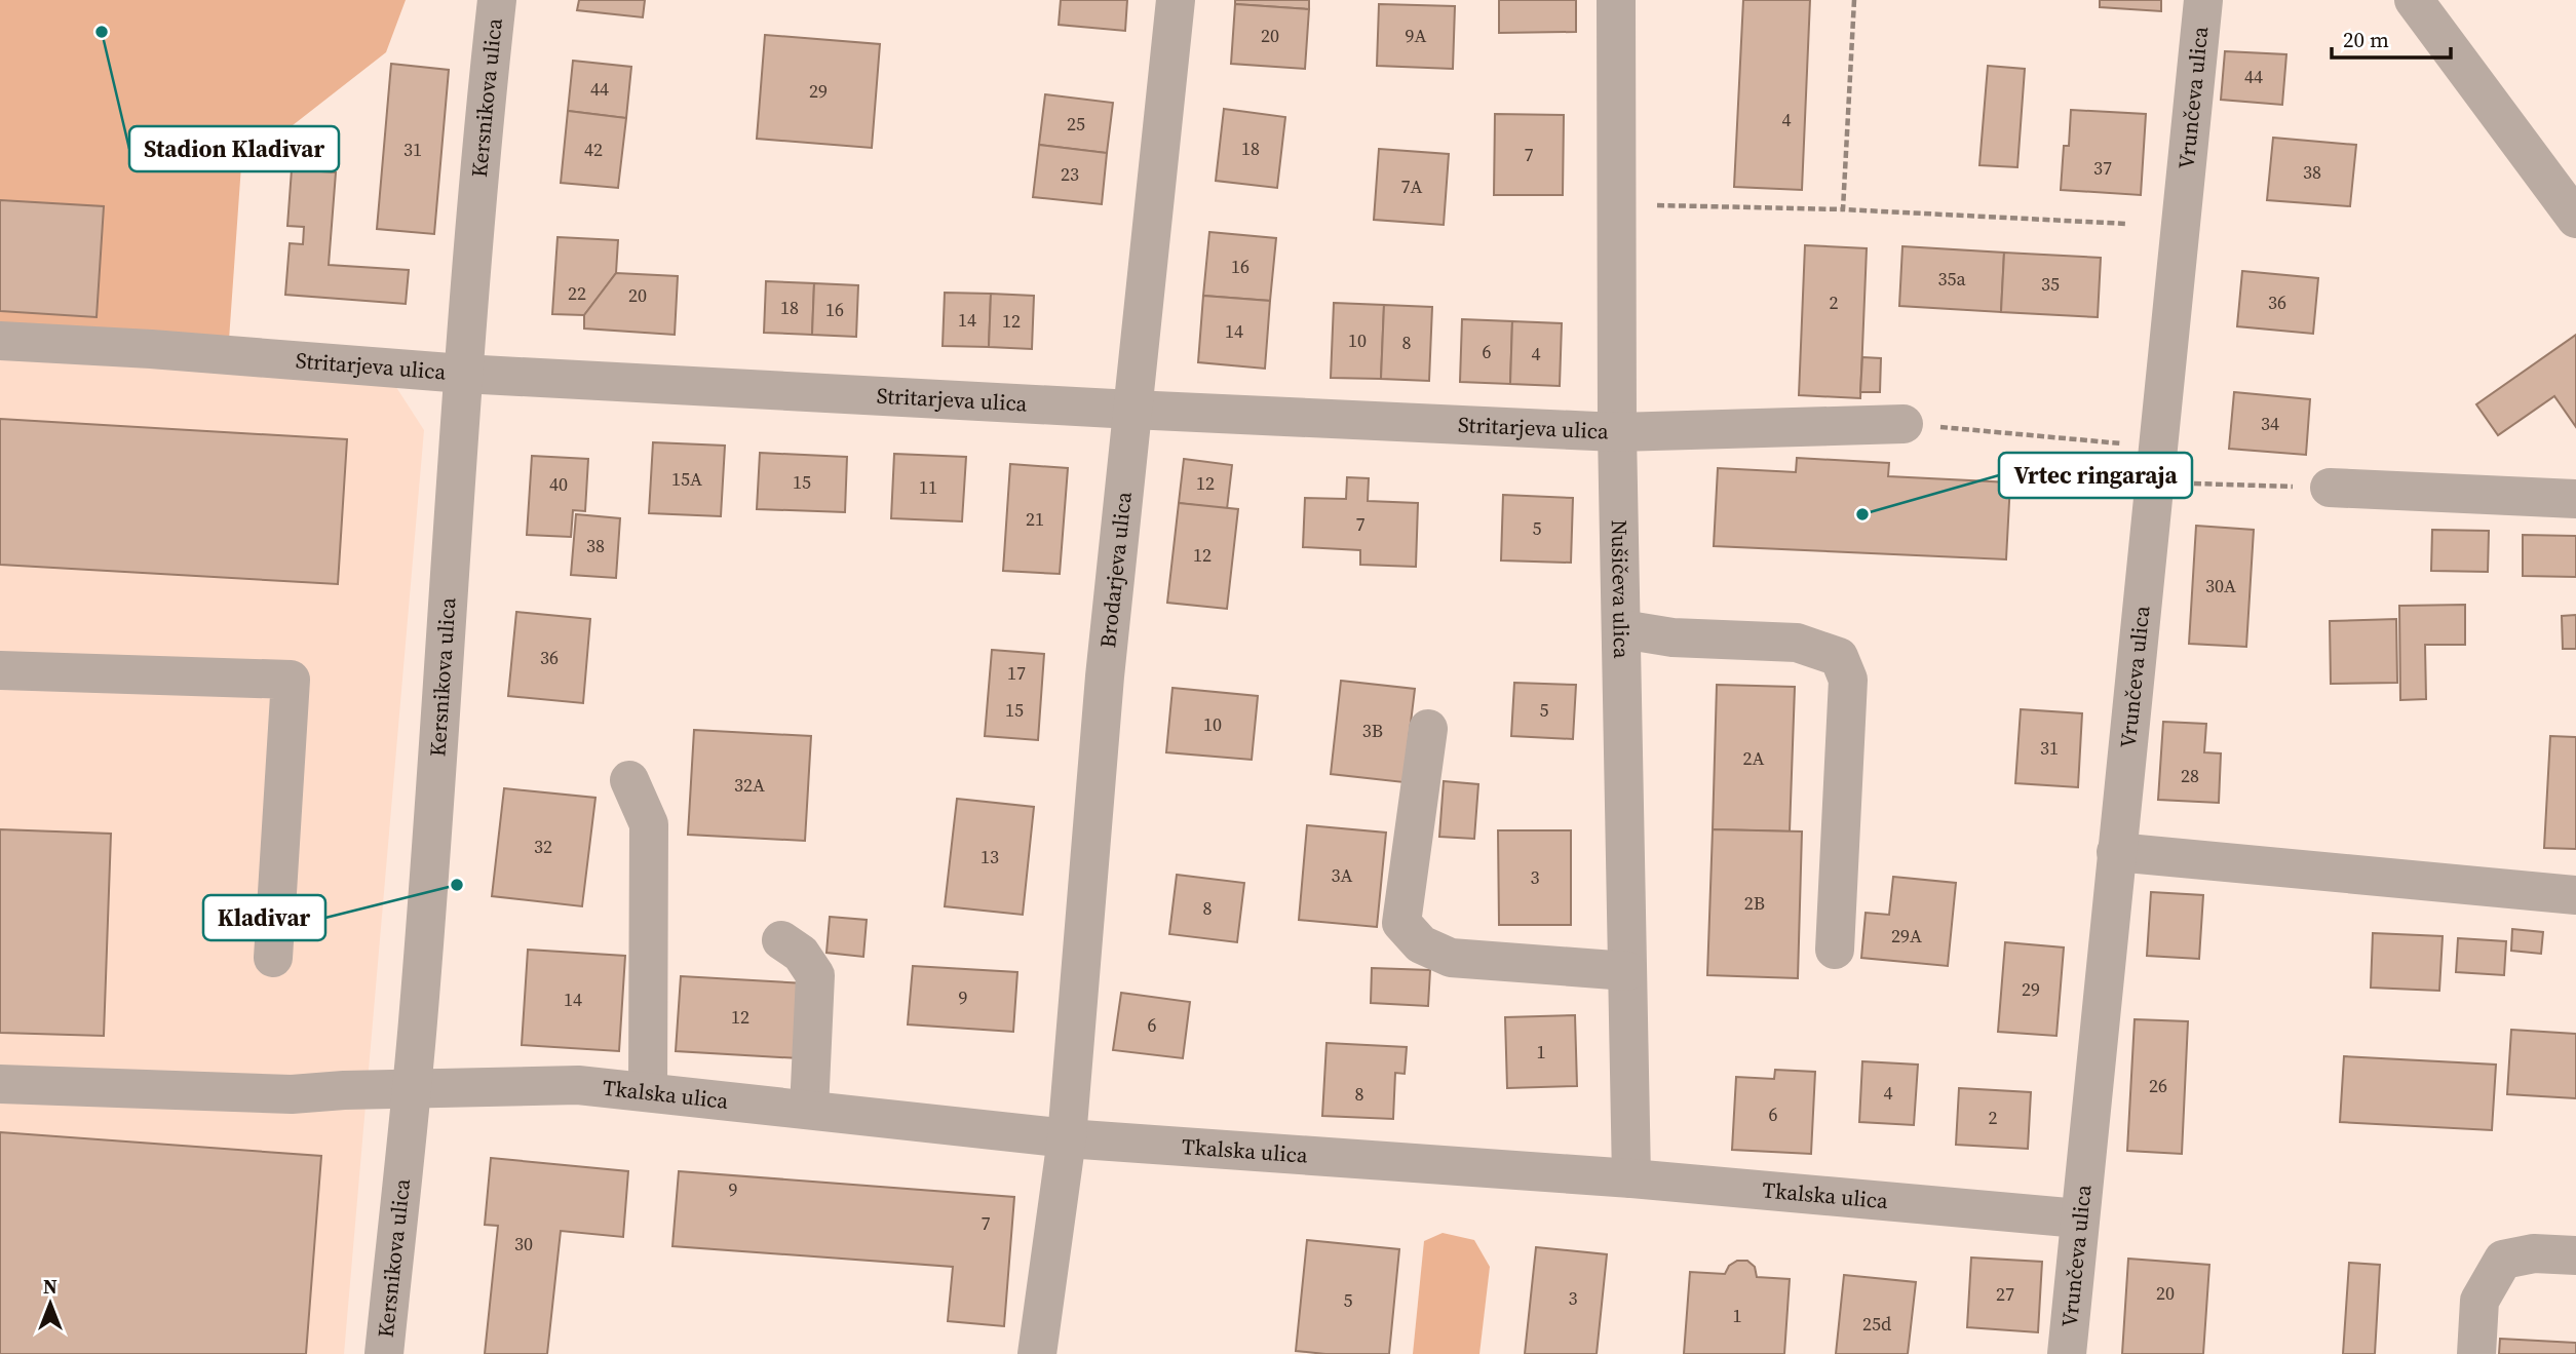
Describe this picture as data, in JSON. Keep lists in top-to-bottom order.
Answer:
{
  "streets": {
    "street": [
      "Kersnikova ulica",
      "Vrunčeva ulica",
      "Stritarjeva ulica",
      "Brodarjeva ulica",
      "Nušičeva ulica",
      "Tkalska ulica"
    ]
  },
  "crossings": [
    ["Kersnikova ulica", "Stritarjeva ulica"],
    ["Kersnikova ulica", "Tkalska ulica"],
    ["Vrunčeva ulica", "Tkalska ulica"],
    ["Stritarjeva ulica", "Brodarjeva ulica"],
    ["Stritarjeva ulica", "Nušičeva ulica"],
    ["Brodarjeva ulica", "Tkalska ulica"],
    ["Nušičeva ulica", "Tkalska ulica"]
  ],
  "places": ["Stadion Kladivar", "Vrtec ringaraja", "Kladivar"],
  "house_numbers": [
    "20",
    "9A",
    "44",
    "44",
    "29",
    "4",
    "25",
    "18",
    "31",
    "42",
    "7",
    "37",
    "38",
    "23",
    "7A",
    "16",
    "35a",
    "35",
    "22",
    "20",
    "2",
    "36",
    "18",
    "16",
    "14",
    "12",
    "14",
    "10",
    "8",
    "6",
    "4",
    "34",
    "15A",
    "15",
    "12",
    "40",
    "11",
    "21",
    "7",
    "5",
    "38",
    "12",
    "30A",
    "36",
    "17",
    "15",
    "5",
    "10",
    "3B",
    "31",
    "2A",
    "28",
    "32A",
    "32",
    "13",
    "3A",
    "3",
    "2B",
    "8",
    "29A",
    "29",
    "9",
    "14",
    "12",
    "6",
    "1",
    "26",
    "4",
    "8",
    "6",
    "2",
    "9",
    "7",
    "30",
    "20",
    "27",
    "3",
    "5",
    "1",
    "25d"
  ],
  "scale_bar": "20 m",
  "north": "top"
}
